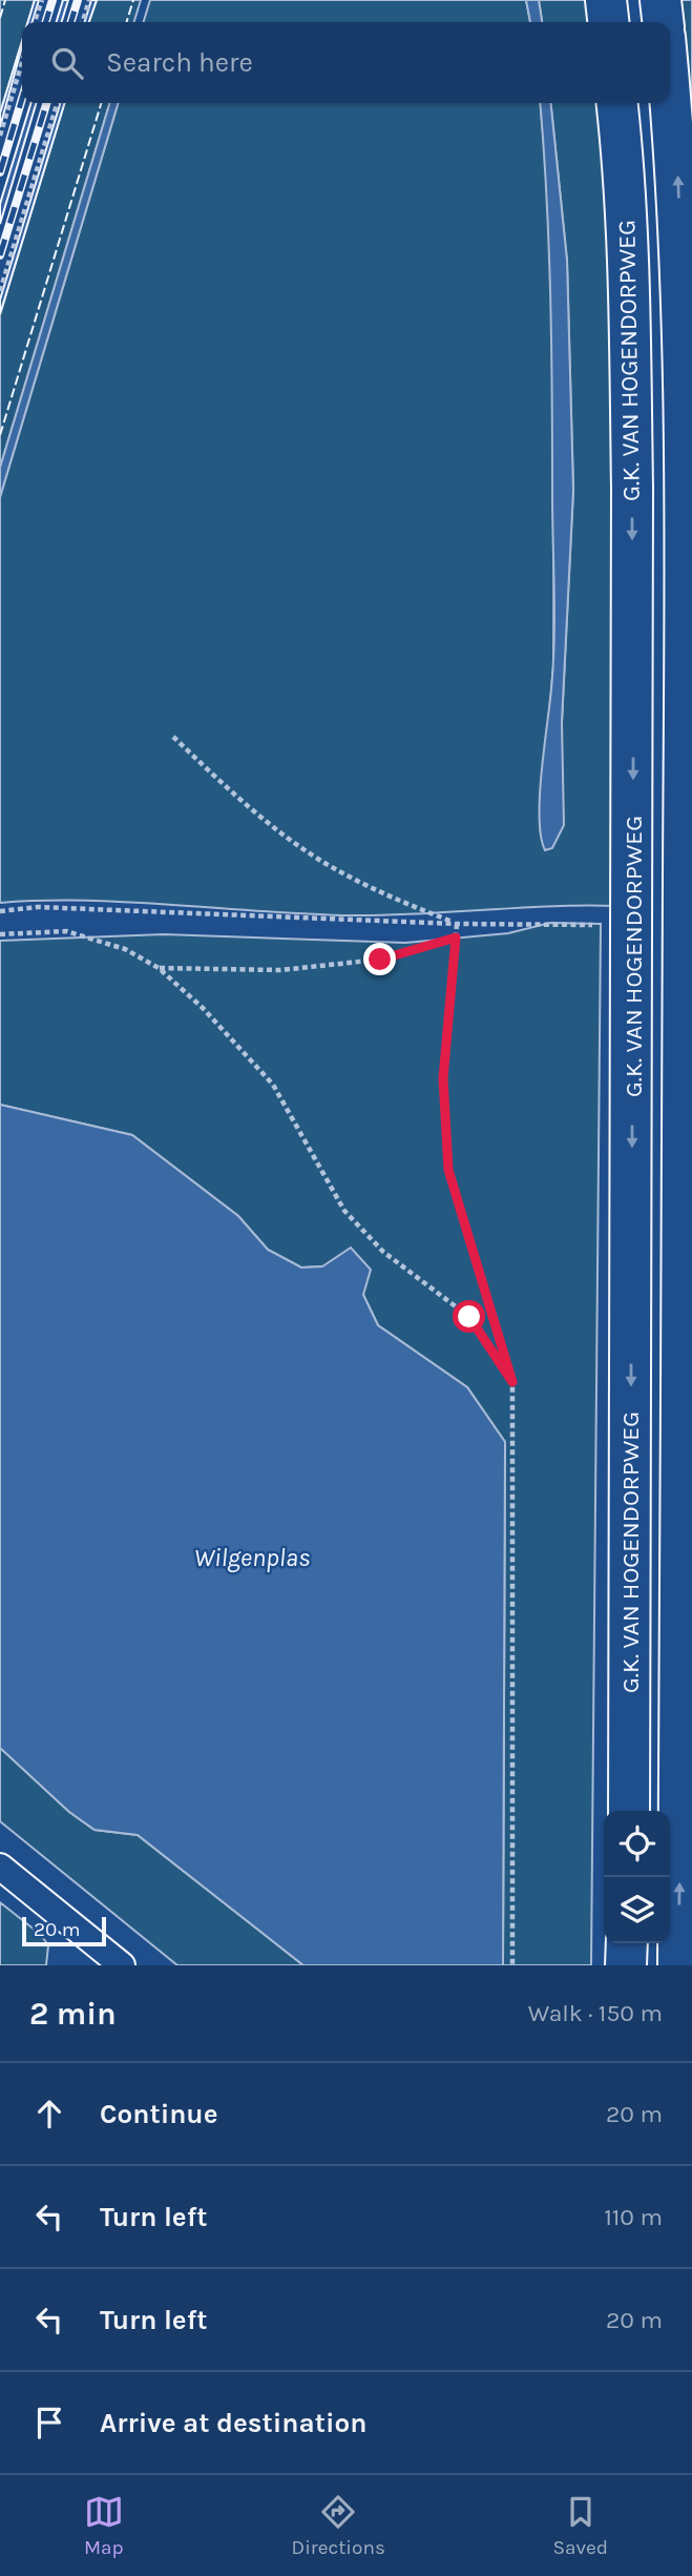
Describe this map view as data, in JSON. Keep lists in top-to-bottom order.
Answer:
{
  "streets": {
    "main road": ["G.K. VAN HOGENDORPWEG"]
  },
  "water": ["Wilgenplas"],
  "scale_bar": "20 m",
  "page": {
    "search": "Search here",
    "scale": "20 m",
    "heading": ["2 min", "Walk · 150 m"],
    "list": [
      ["Continue", "20 m"],
      ["Turn left", "110 m"],
      ["Turn left", "20 m"],
      "Arrive at destination"
    ],
    "nav": ["Map", "Directions", "Saved"]
  }
}
